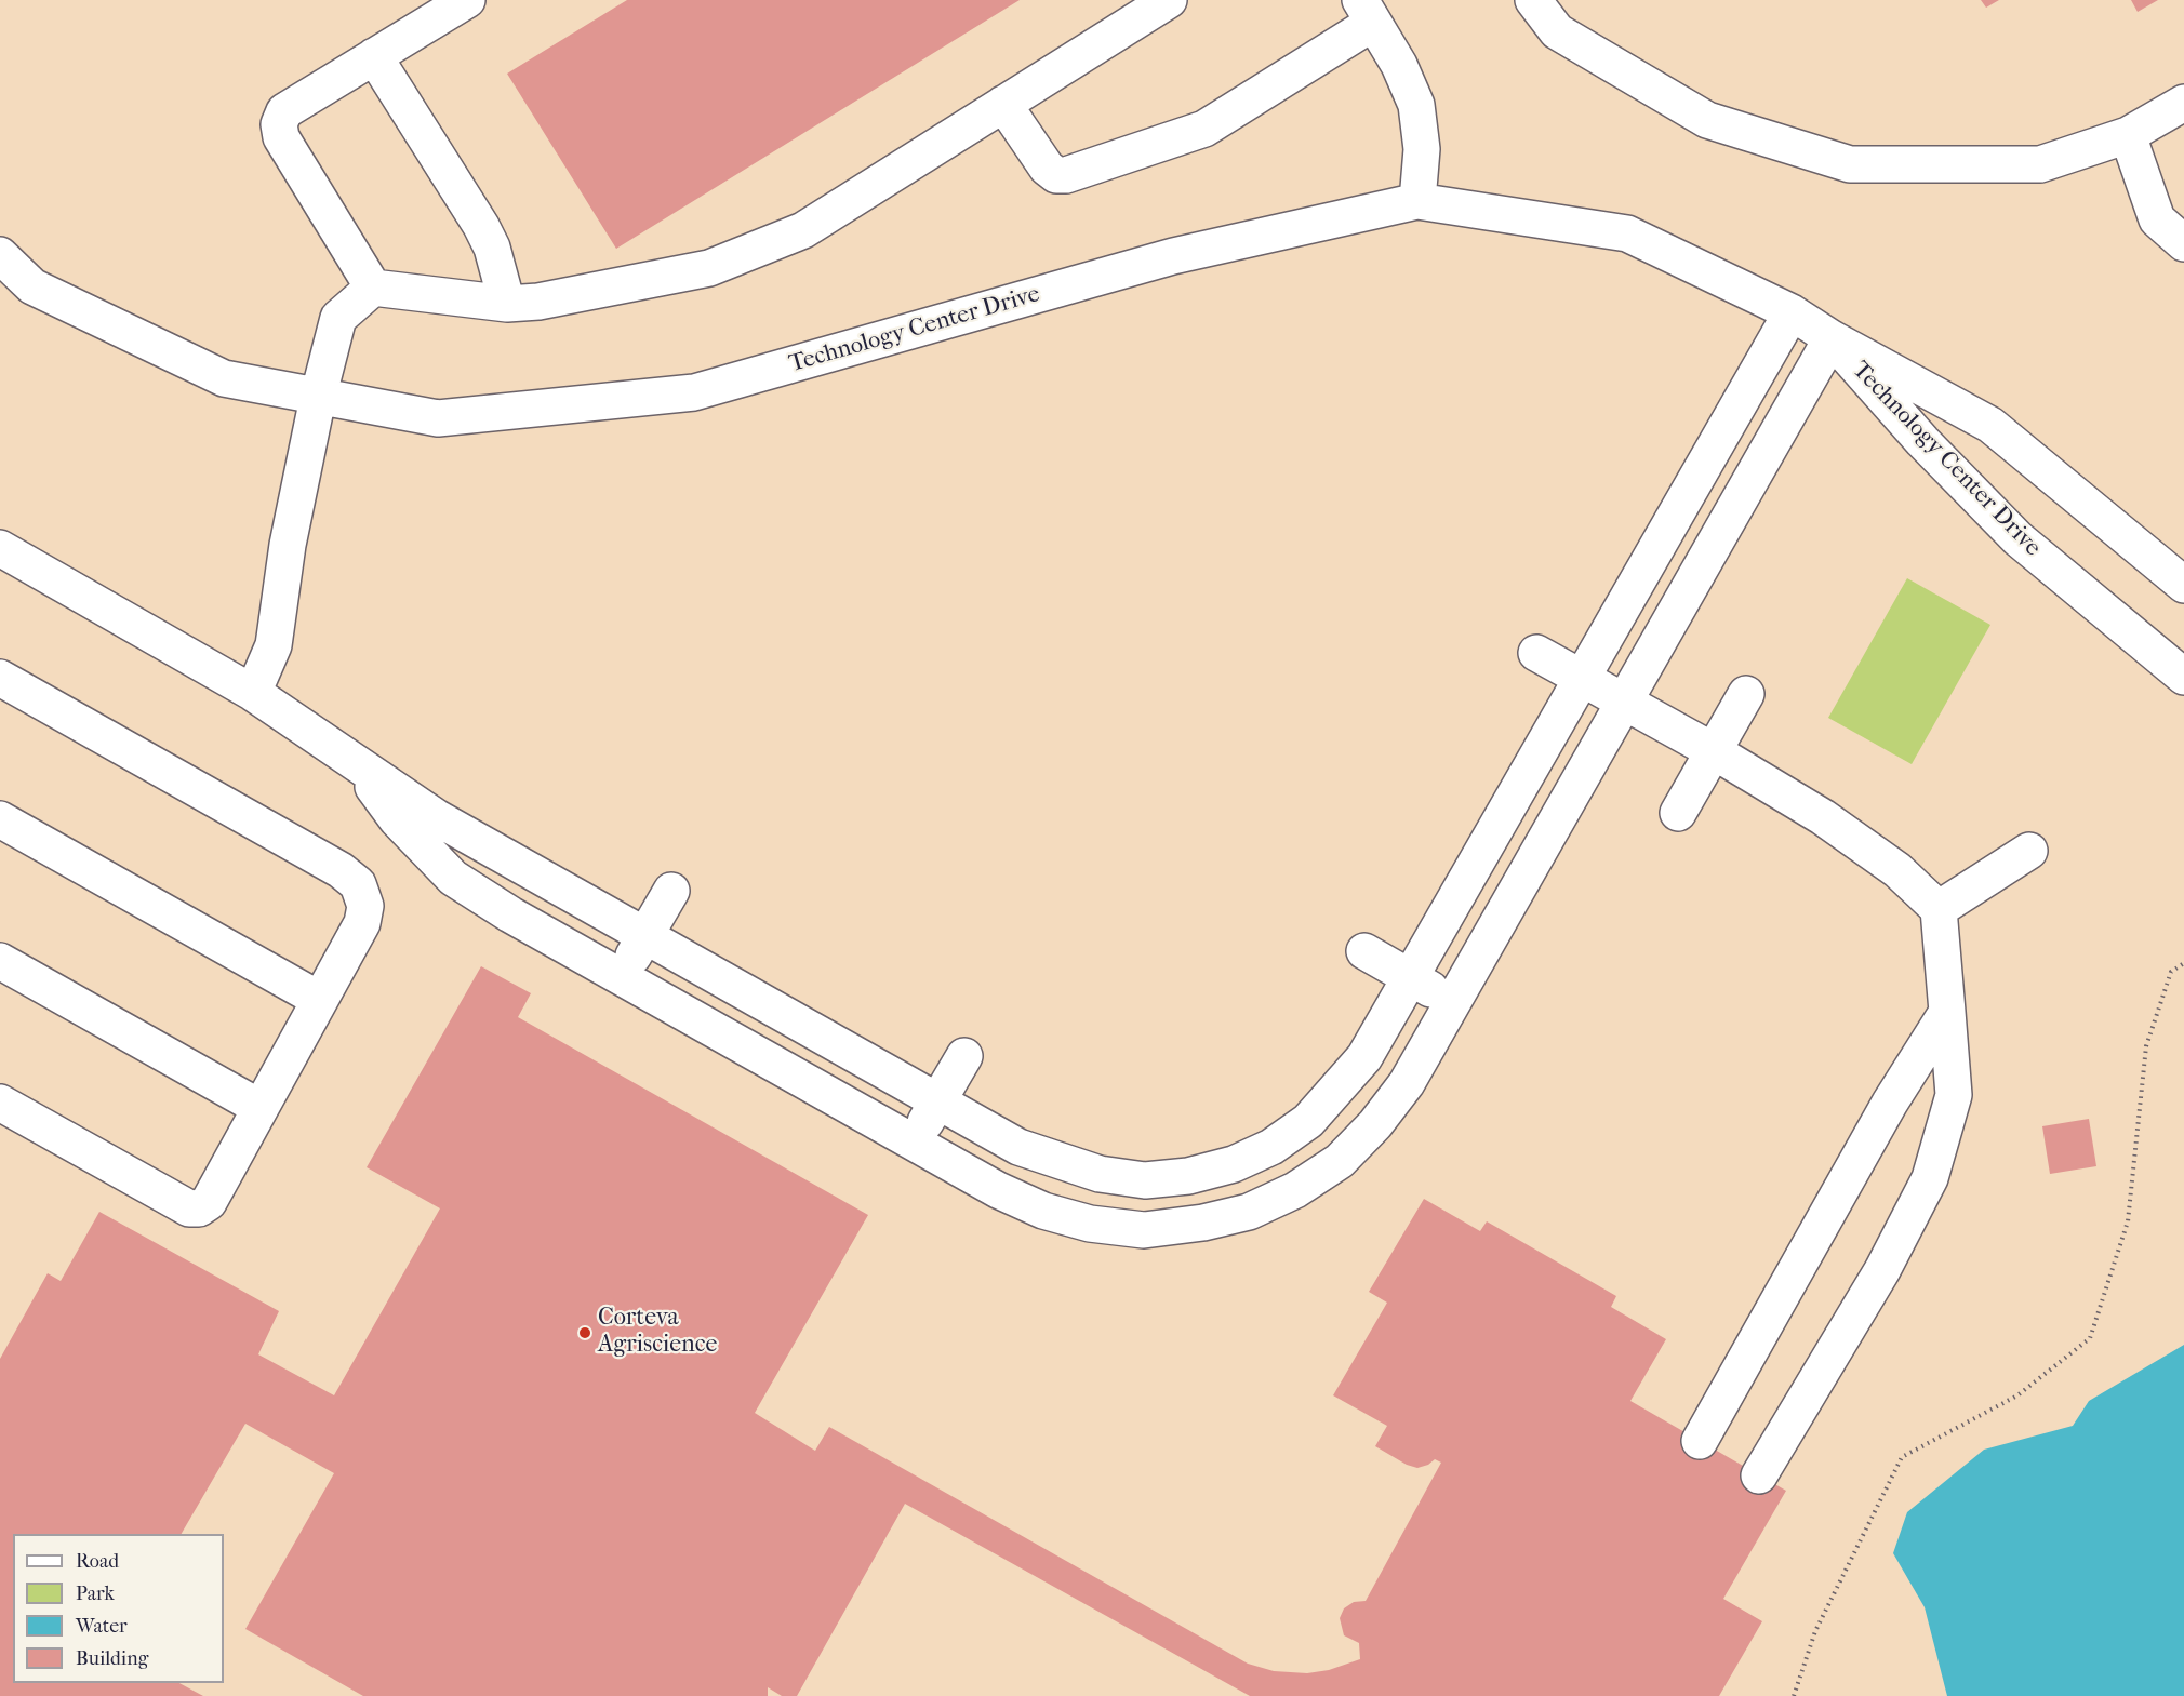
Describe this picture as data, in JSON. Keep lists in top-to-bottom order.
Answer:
{
  "streets": {
    "street": ["Technology Center Drive"]
  },
  "places": ["Corteva Agriscience"],
  "legend": [
    "Road",
    "Park",
    "Water",
    "Building"
  ]
}
